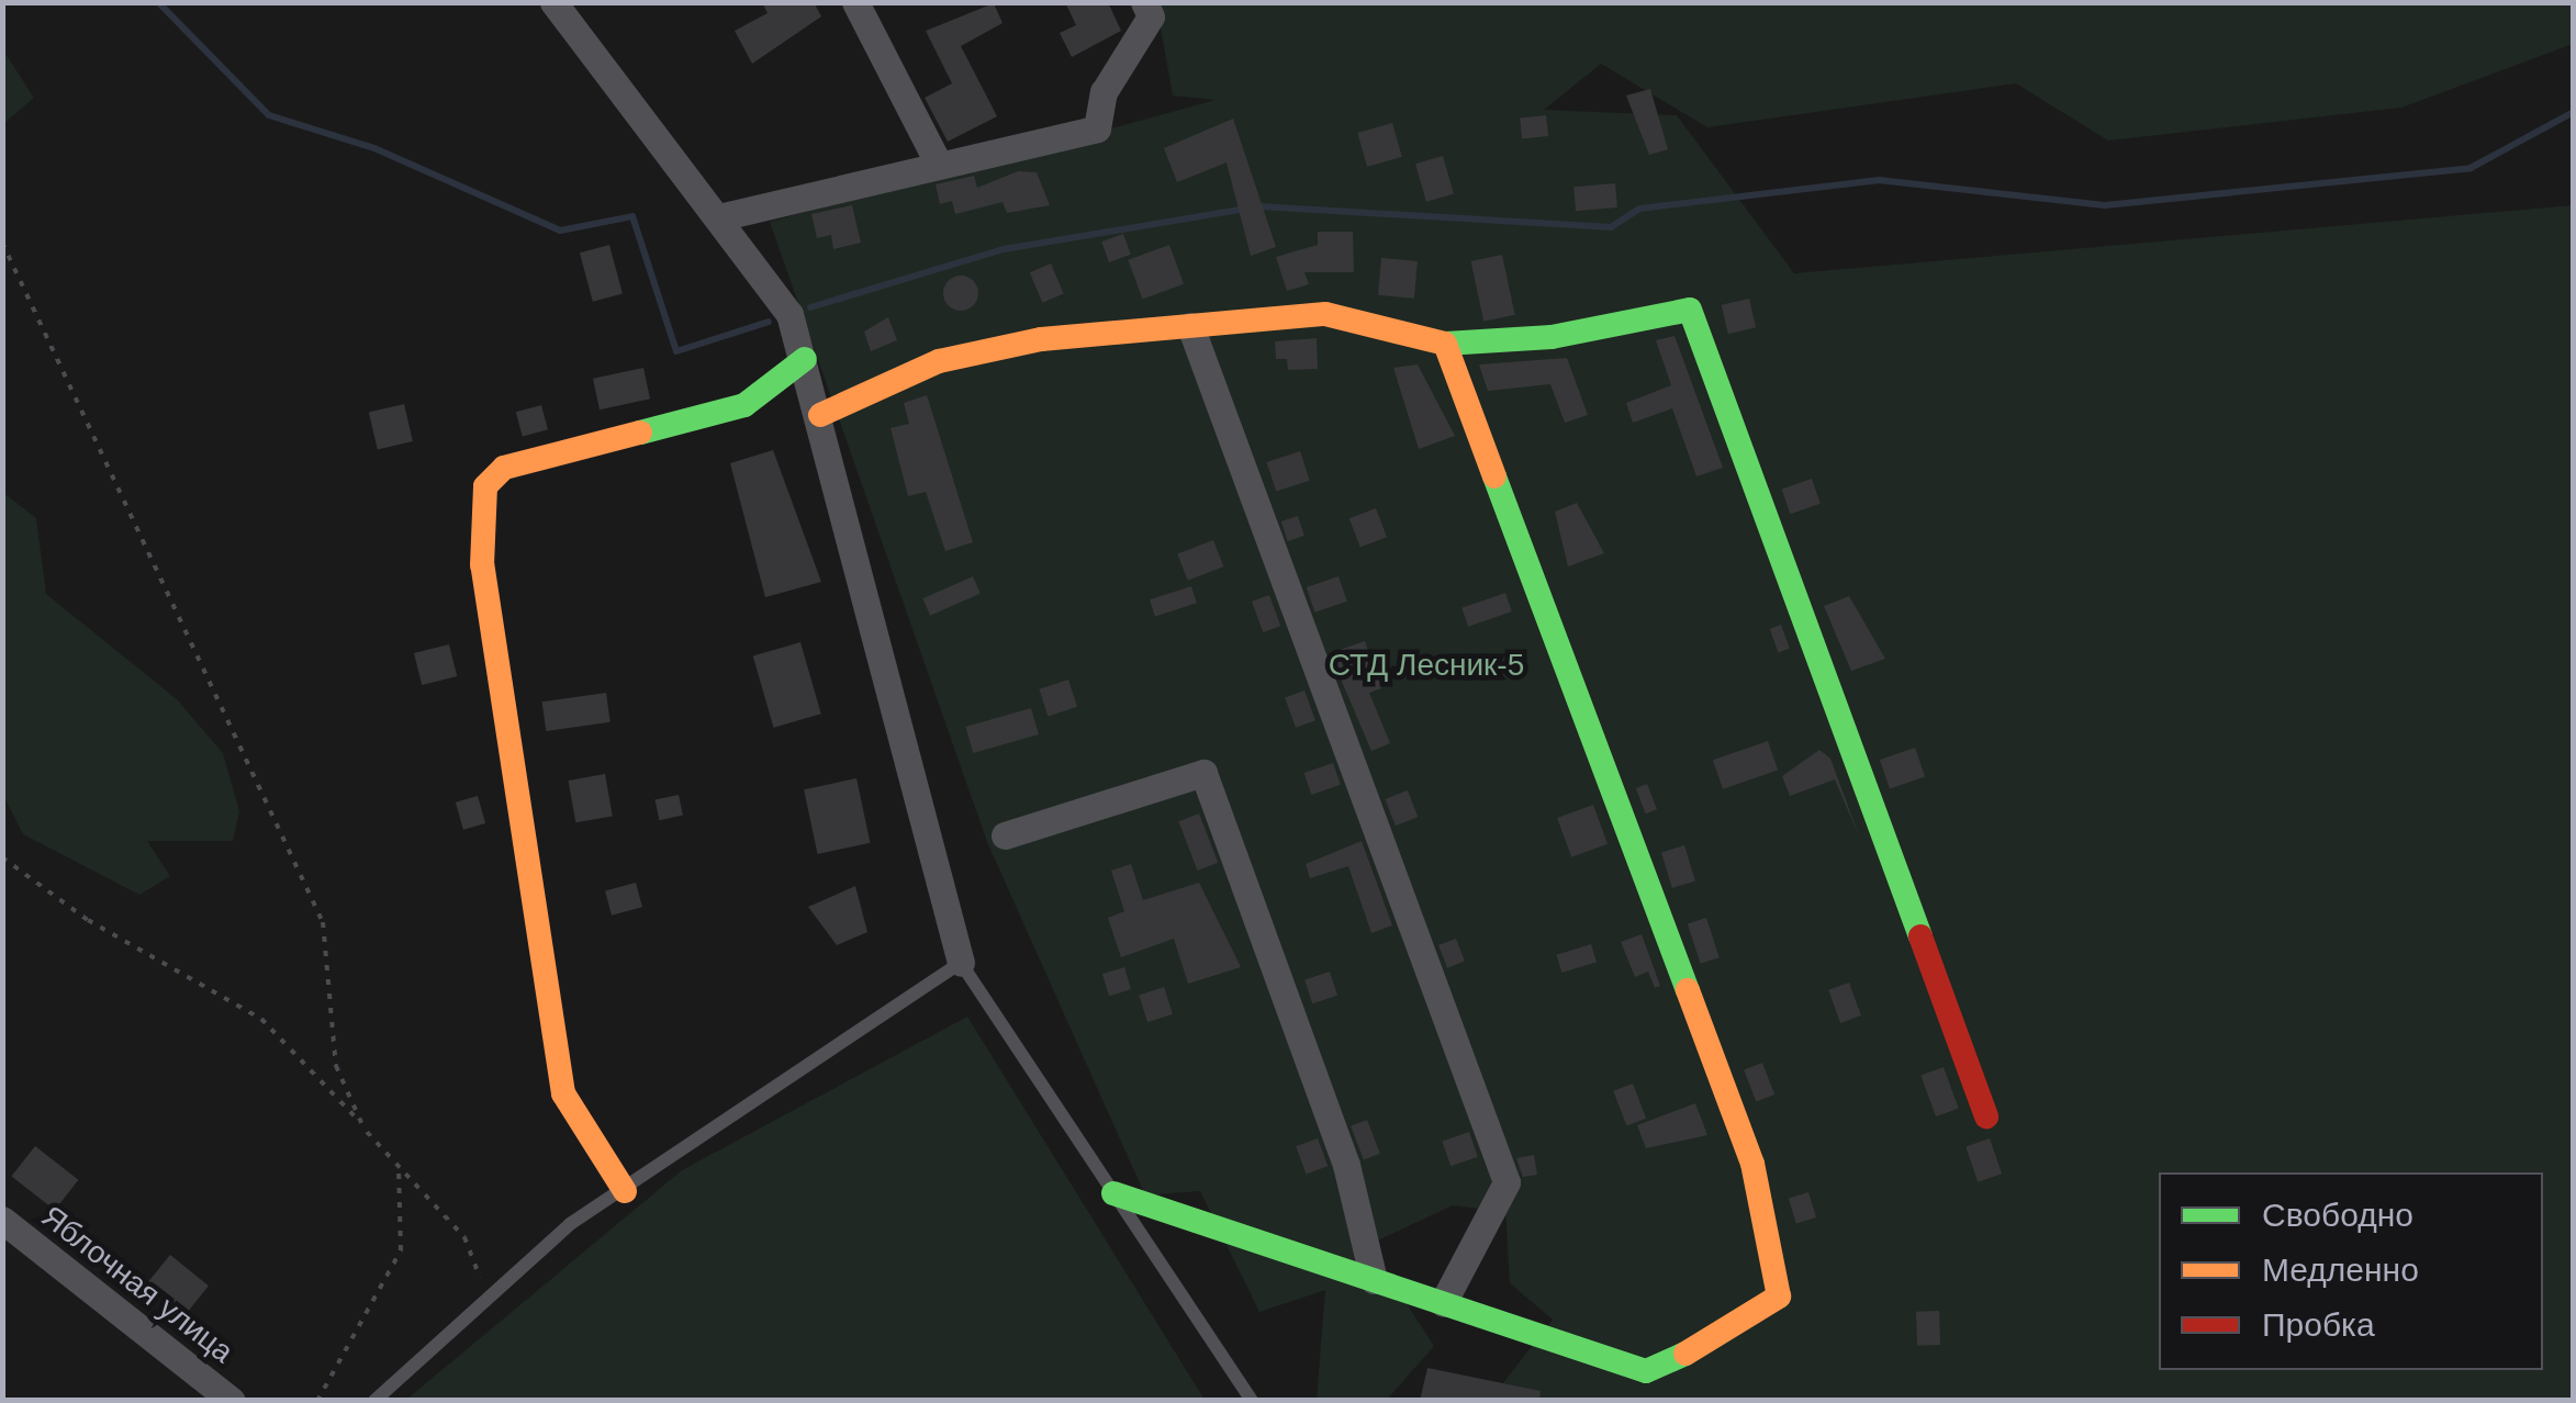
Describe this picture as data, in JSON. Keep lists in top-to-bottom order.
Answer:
{
  "streets": {
    "street": ["Яблочная улица"]
  },
  "parks": ["СТД Лесник-5"],
  "legend": ["Свободно", "Медленно", "Пробка"]
}
